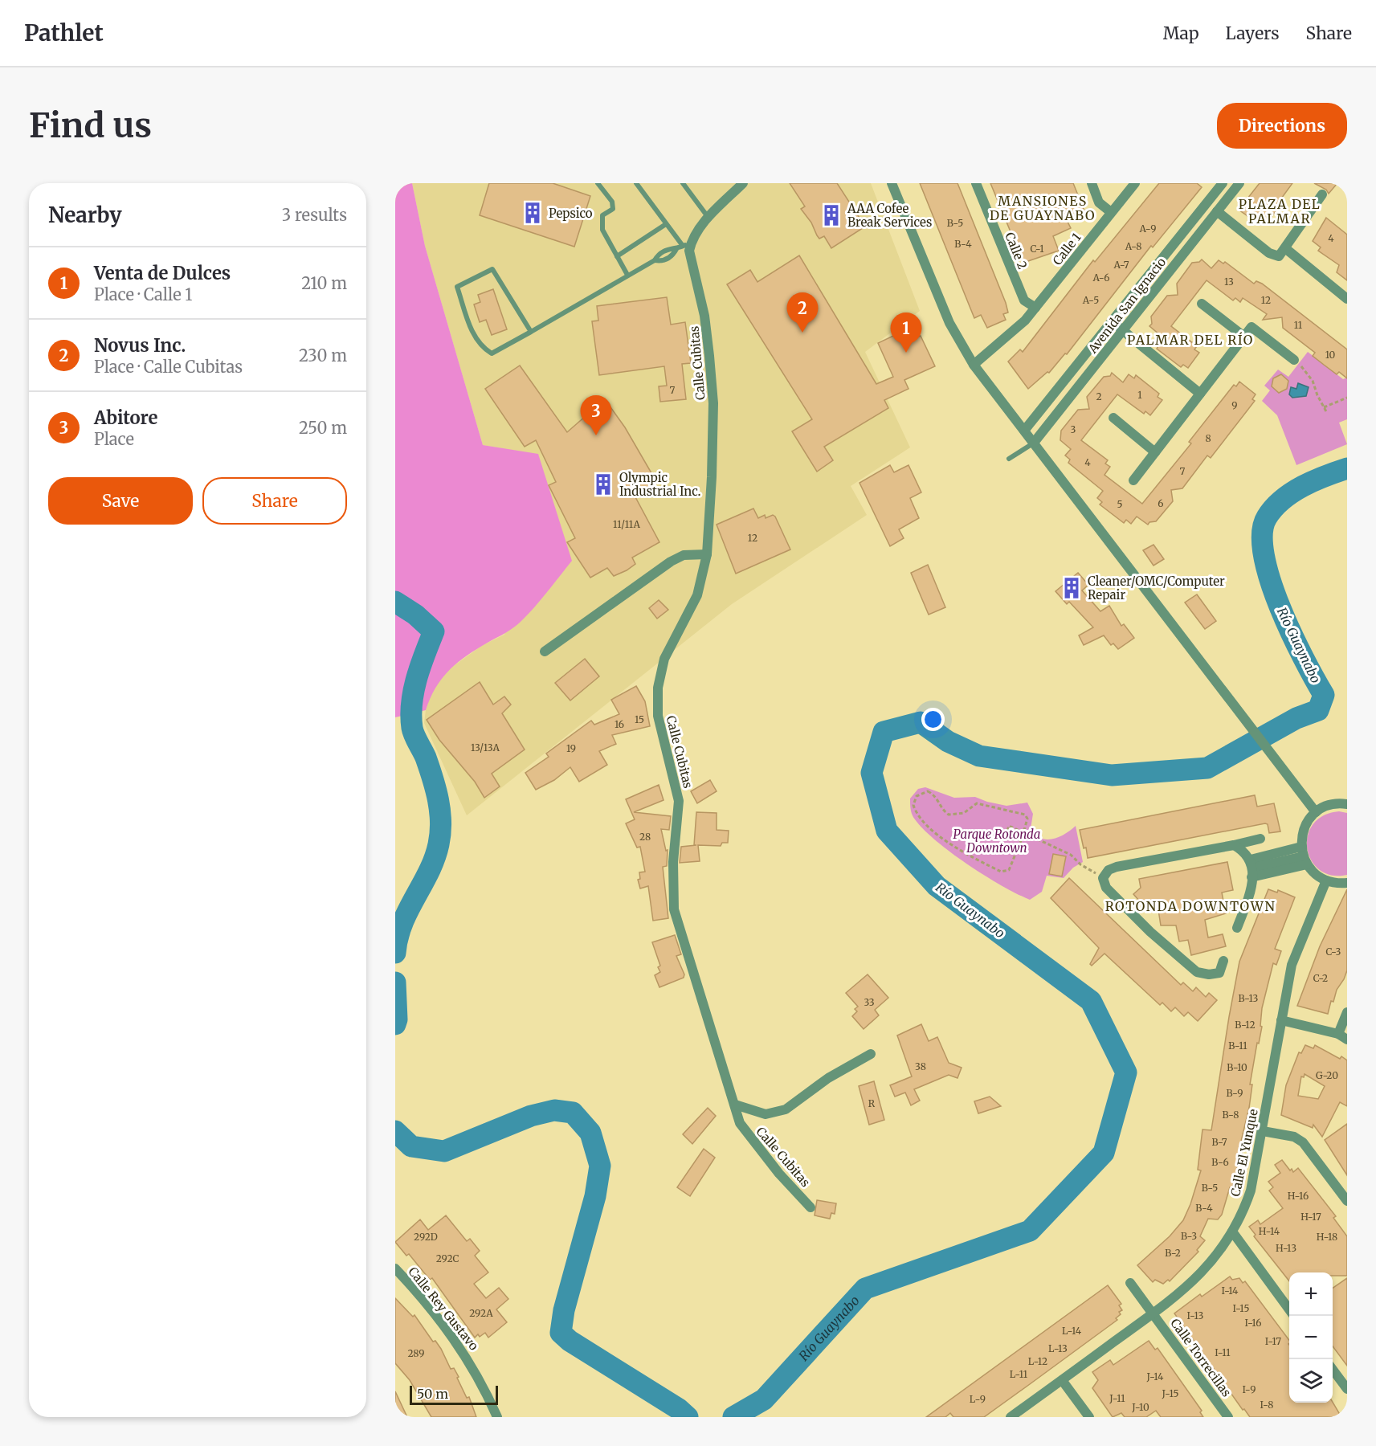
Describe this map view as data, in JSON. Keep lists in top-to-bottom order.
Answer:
{
  "streets": {
    "street": [
      "Calle 1",
      "Calle 2",
      "Avenida San Ignacio",
      "Calle Cubitas",
      "Calle El Yunque",
      "Calle Rey Gustavo",
      "Calle Torrecillas"
    ]
  },
  "crossings": [
    ["Calle 1", "Calle 2"],
    ["Calle El Yunque", "Calle Torrecillas"]
  ],
  "districts": [
    "MANSIONES DE GUAYNABO",
    "PLAZA DEL PALMAR",
    "PALMAR DEL RÍO",
    "ROTONDA DOWNTOWN"
  ],
  "water": ["Río Guaynabo"],
  "parks": ["Parque Rotonda Downtown"],
  "places": {
    "building": [
      "Pepsico",
      "AAA Cofee Break Services",
      "Olympic Industrial Inc.",
      "Cleaner/OMC/Computer Repair"
    ]
  },
  "house_numbers": [
    "B-5",
    "A-9",
    "4",
    "B-4",
    "A-8",
    "C-1",
    "A-7",
    "A-6",
    "13",
    "A-5",
    "12",
    "11",
    "10",
    "7",
    "1",
    "2",
    "9",
    "3",
    "8",
    "4",
    "7",
    "6",
    "5",
    "11/11A",
    "12",
    "15",
    "16",
    "13/13A",
    "19",
    "28",
    "C-3",
    "C-2",
    "B-13",
    "33",
    "B-12",
    "B-11",
    "38",
    "B-10",
    "G-20",
    "B-9",
    "R",
    "B-8",
    "B-7",
    "B-6",
    "B-5",
    "H-16",
    "B-4",
    "H-17",
    "H-14",
    "B-3",
    "292D",
    "H-18",
    "H-13",
    "B-2",
    "292C",
    "I-14",
    "I-15",
    "292A",
    "I-13",
    "I-16",
    "L-14",
    "I-17",
    "L-13",
    "I-11",
    "289",
    "L-12",
    "L-11",
    "J-14",
    "I-9",
    "J-15",
    "J-11",
    "L-9",
    "I-8",
    "J-10"
  ],
  "scale_bar": "50 m",
  "page": {
    "header": "Pathlet",
    "nav": ["Map", "Layers", "Share"],
    "buttons": [
      "Directions",
      ["Save", "Share"]
    ],
    "title": "Find us",
    "heading": ["Nearby", "3 results"],
    "list": [
      {
        "mark": "1",
        "name": "Venta de Dulces",
        "note": "Place · Calle 1",
        "value": "210 m"
      },
      {
        "mark": "2",
        "name": "Novus Inc.",
        "note": "Place · Calle Cubitas",
        "value": "230 m"
      },
      {
        "mark": "3",
        "name": "Abitore",
        "note": "Place",
        "value": "250 m"
      }
    ],
    "pins": ["2", "1", "3"],
    "map_buttons": ["+", "−"],
    "scale": "50 m"
  }
}
